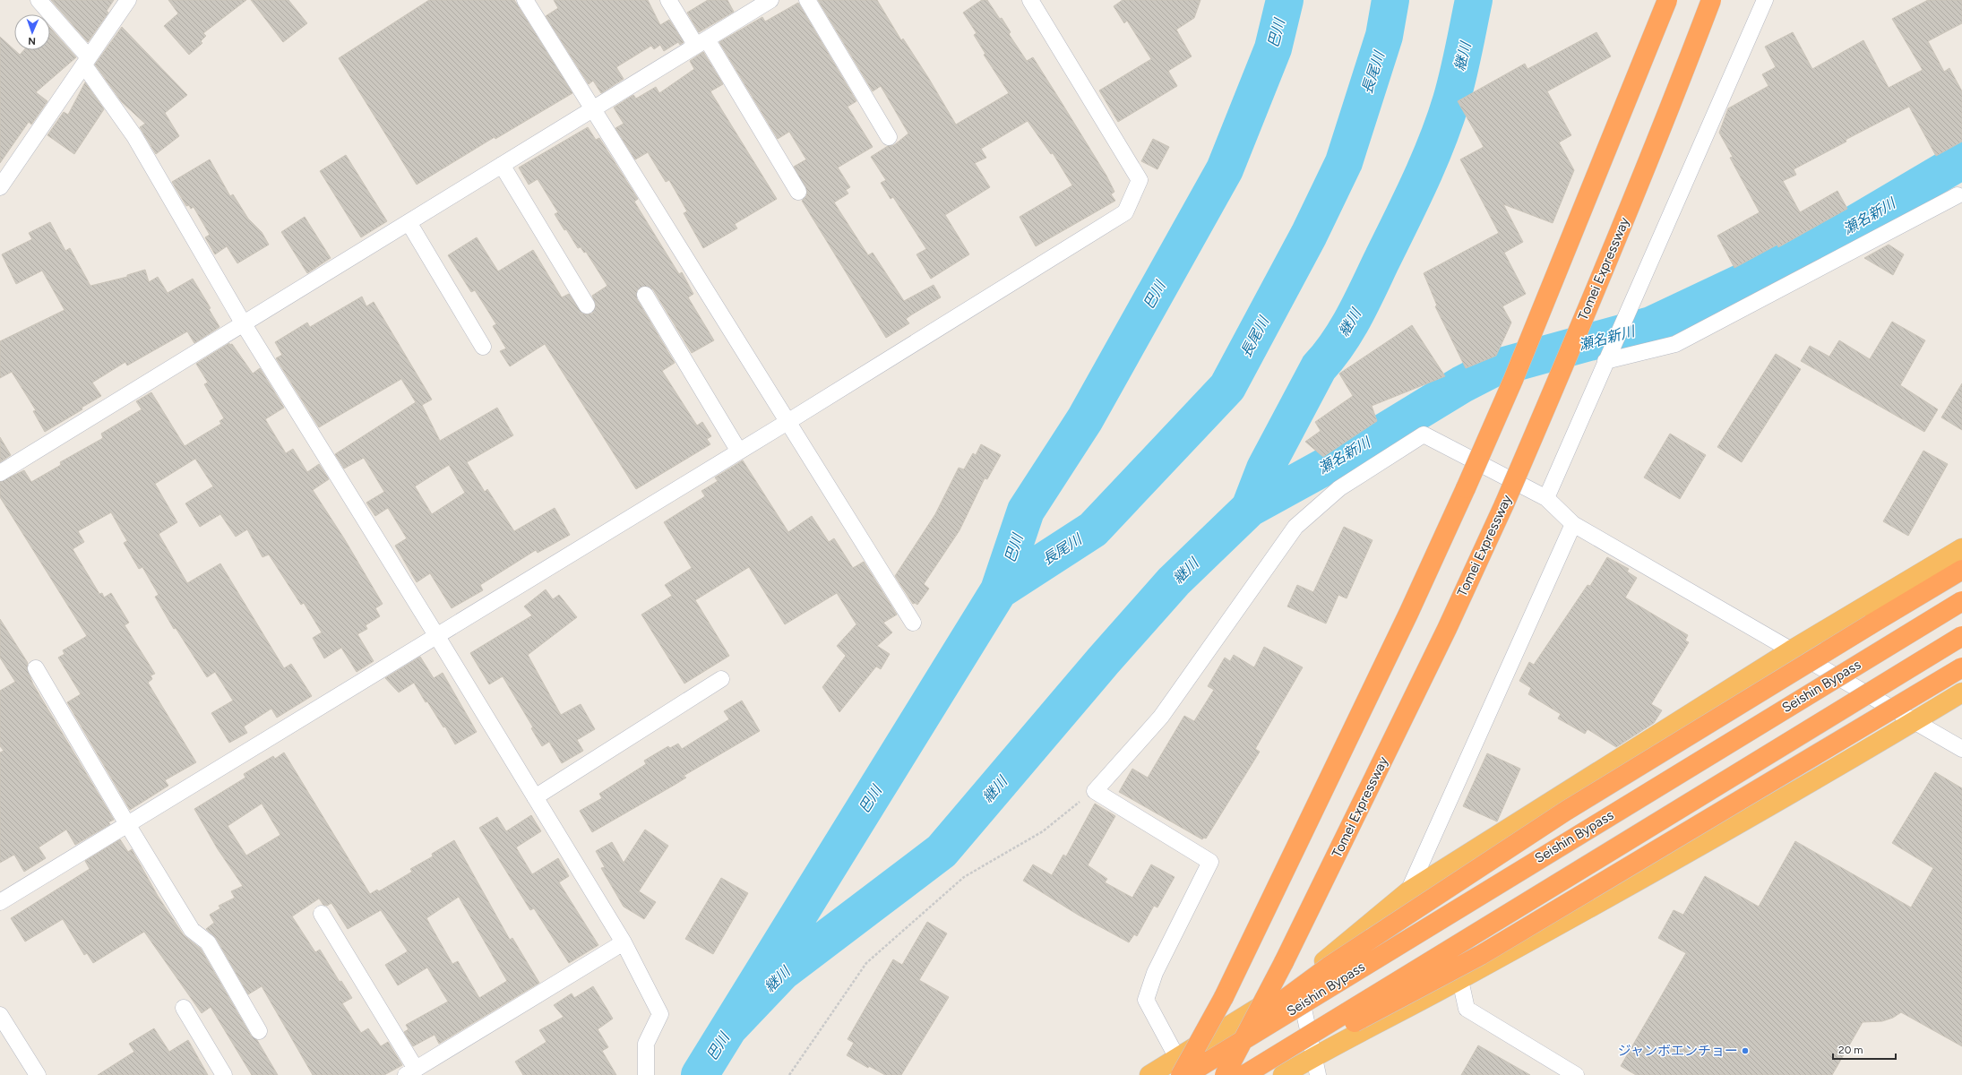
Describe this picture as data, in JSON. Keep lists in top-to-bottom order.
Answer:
{
  "streets": {
    "highway": ["Tomei Expressway", "Seishin Bypass"]
  },
  "water": [
    "巴川",
    "継川",
    "長尾川",
    "瀬名新川"
  ],
  "places": ["ジャンボエンチョー"],
  "scale_bar": "20 m",
  "north": "bottom"
}
